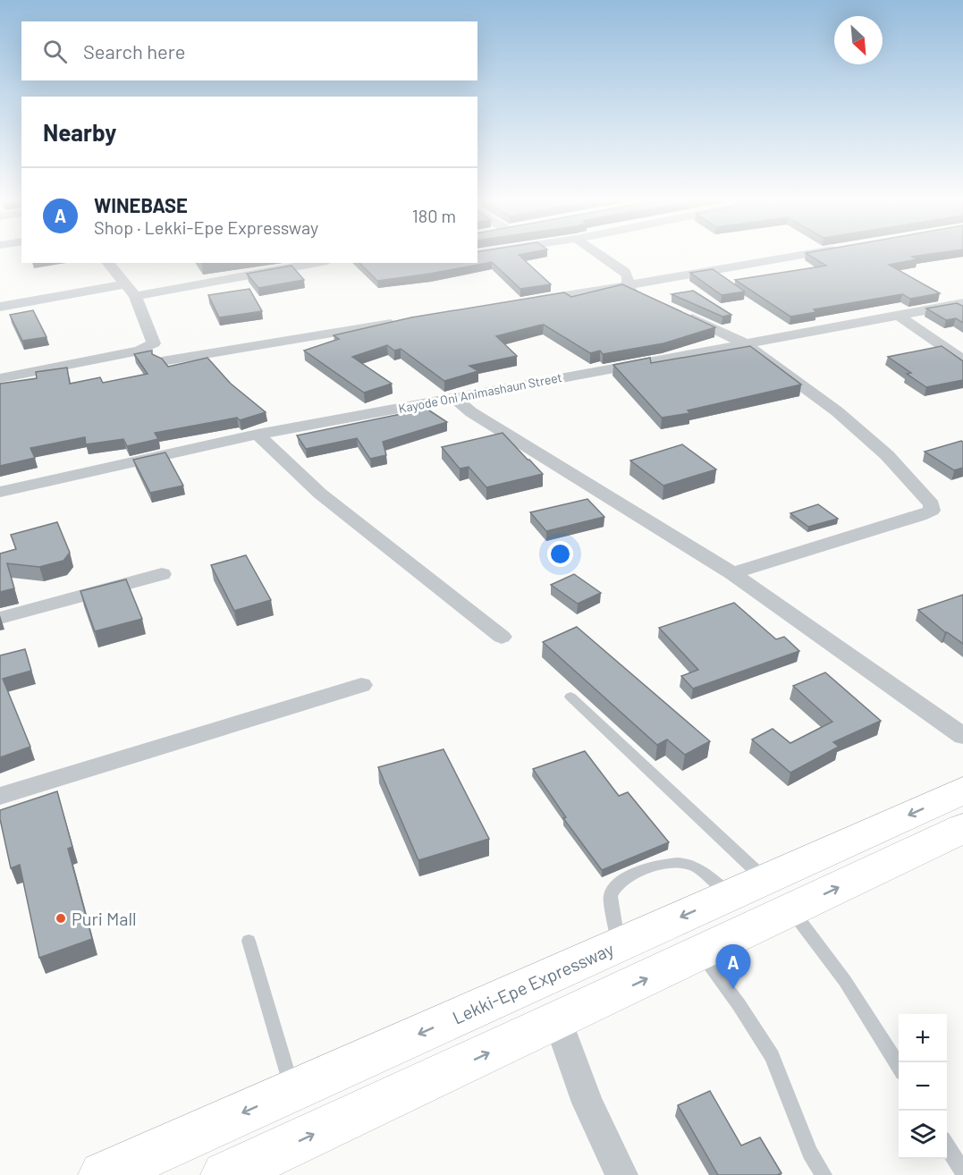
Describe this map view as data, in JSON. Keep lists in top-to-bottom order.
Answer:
{
  "streets": {
    "highway": ["Lekki-Epe Expressway"],
    "street": ["Kayode Oni Animashaun Street"]
  },
  "places": ["Puri Mall"],
  "north": "bottom right",
  "page": {
    "search": "Search here",
    "heading": "Nearby",
    "list": [
      {
        "mark": "A",
        "name": "WINEBASE",
        "note": "Shop · Lekki-Epe Expressway",
        "value": "180 m"
      }
    ],
    "pins": "A",
    "map_buttons": ["+", "−"]
  }
}
